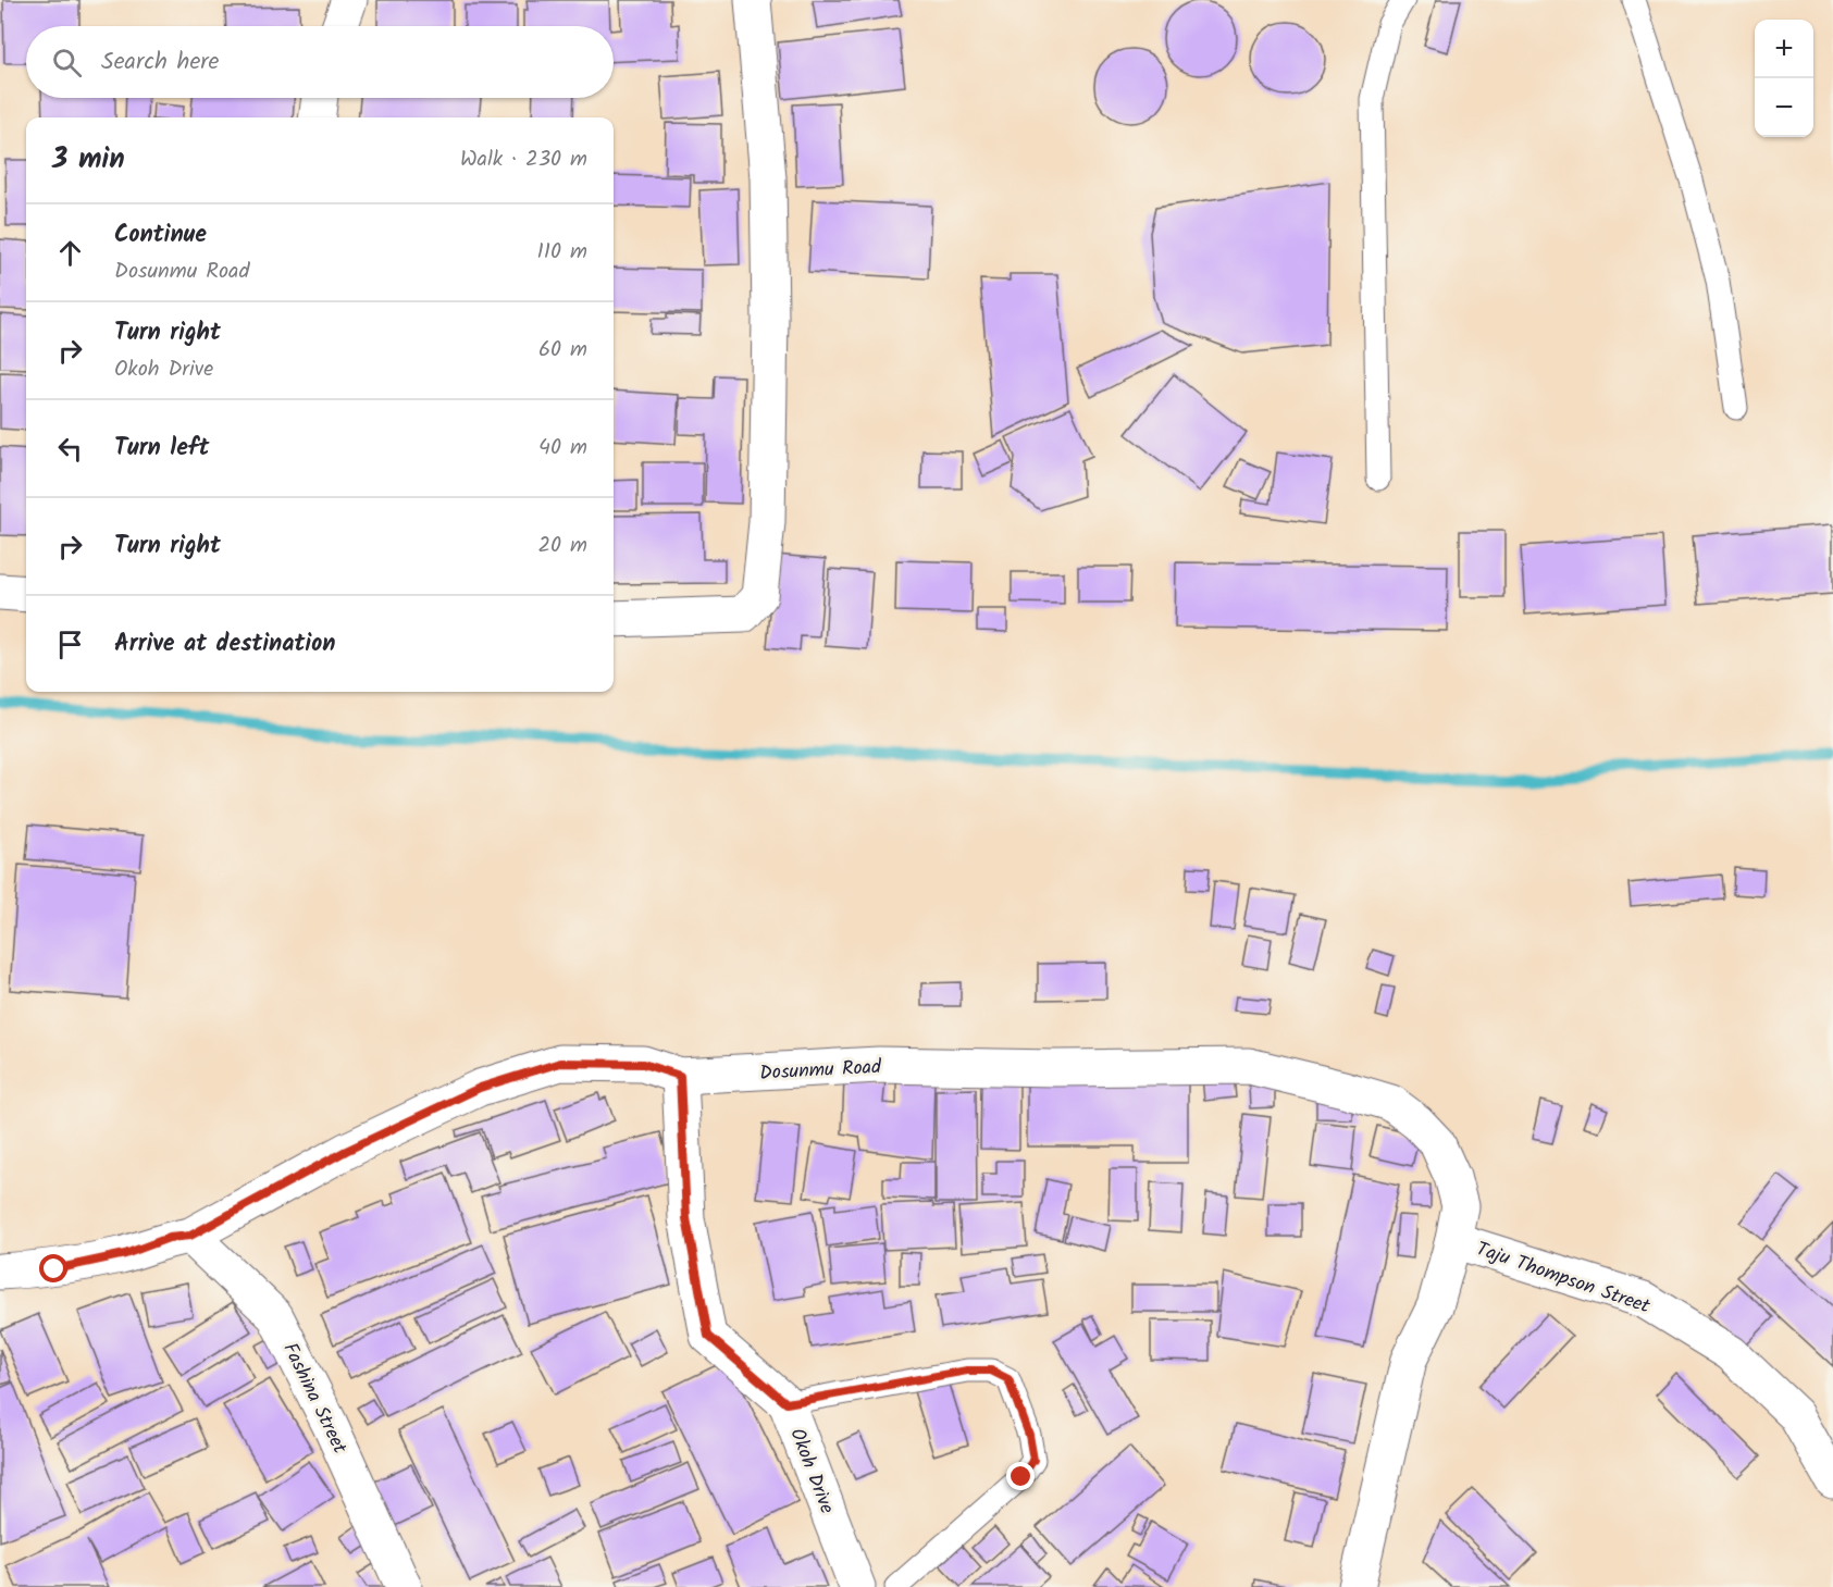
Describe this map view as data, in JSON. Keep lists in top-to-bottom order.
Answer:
{
  "streets": {
    "street": [
      "Dosunmu Road",
      "Taju Thompson Street",
      "Fashina Street",
      "Okoh Drive"
    ]
  },
  "crossings": [
    ["Dosunmu Road", "Taju Thompson Street"],
    ["Dosunmu Road", "Fashina Street"],
    ["Dosunmu Road", "Okoh Drive"]
  ],
  "page": {
    "map_buttons": ["+", "−"],
    "search": "Search here",
    "heading": ["3 min", "Walk · 230 m"],
    "list": [
      ["Continue", "Dosunmu Road", "110 m"],
      ["Turn right", "Okoh Drive", "60 m"],
      ["Turn left", "40 m"],
      ["Turn right", "20 m"],
      "Arrive at destination"
    ]
  }
}
